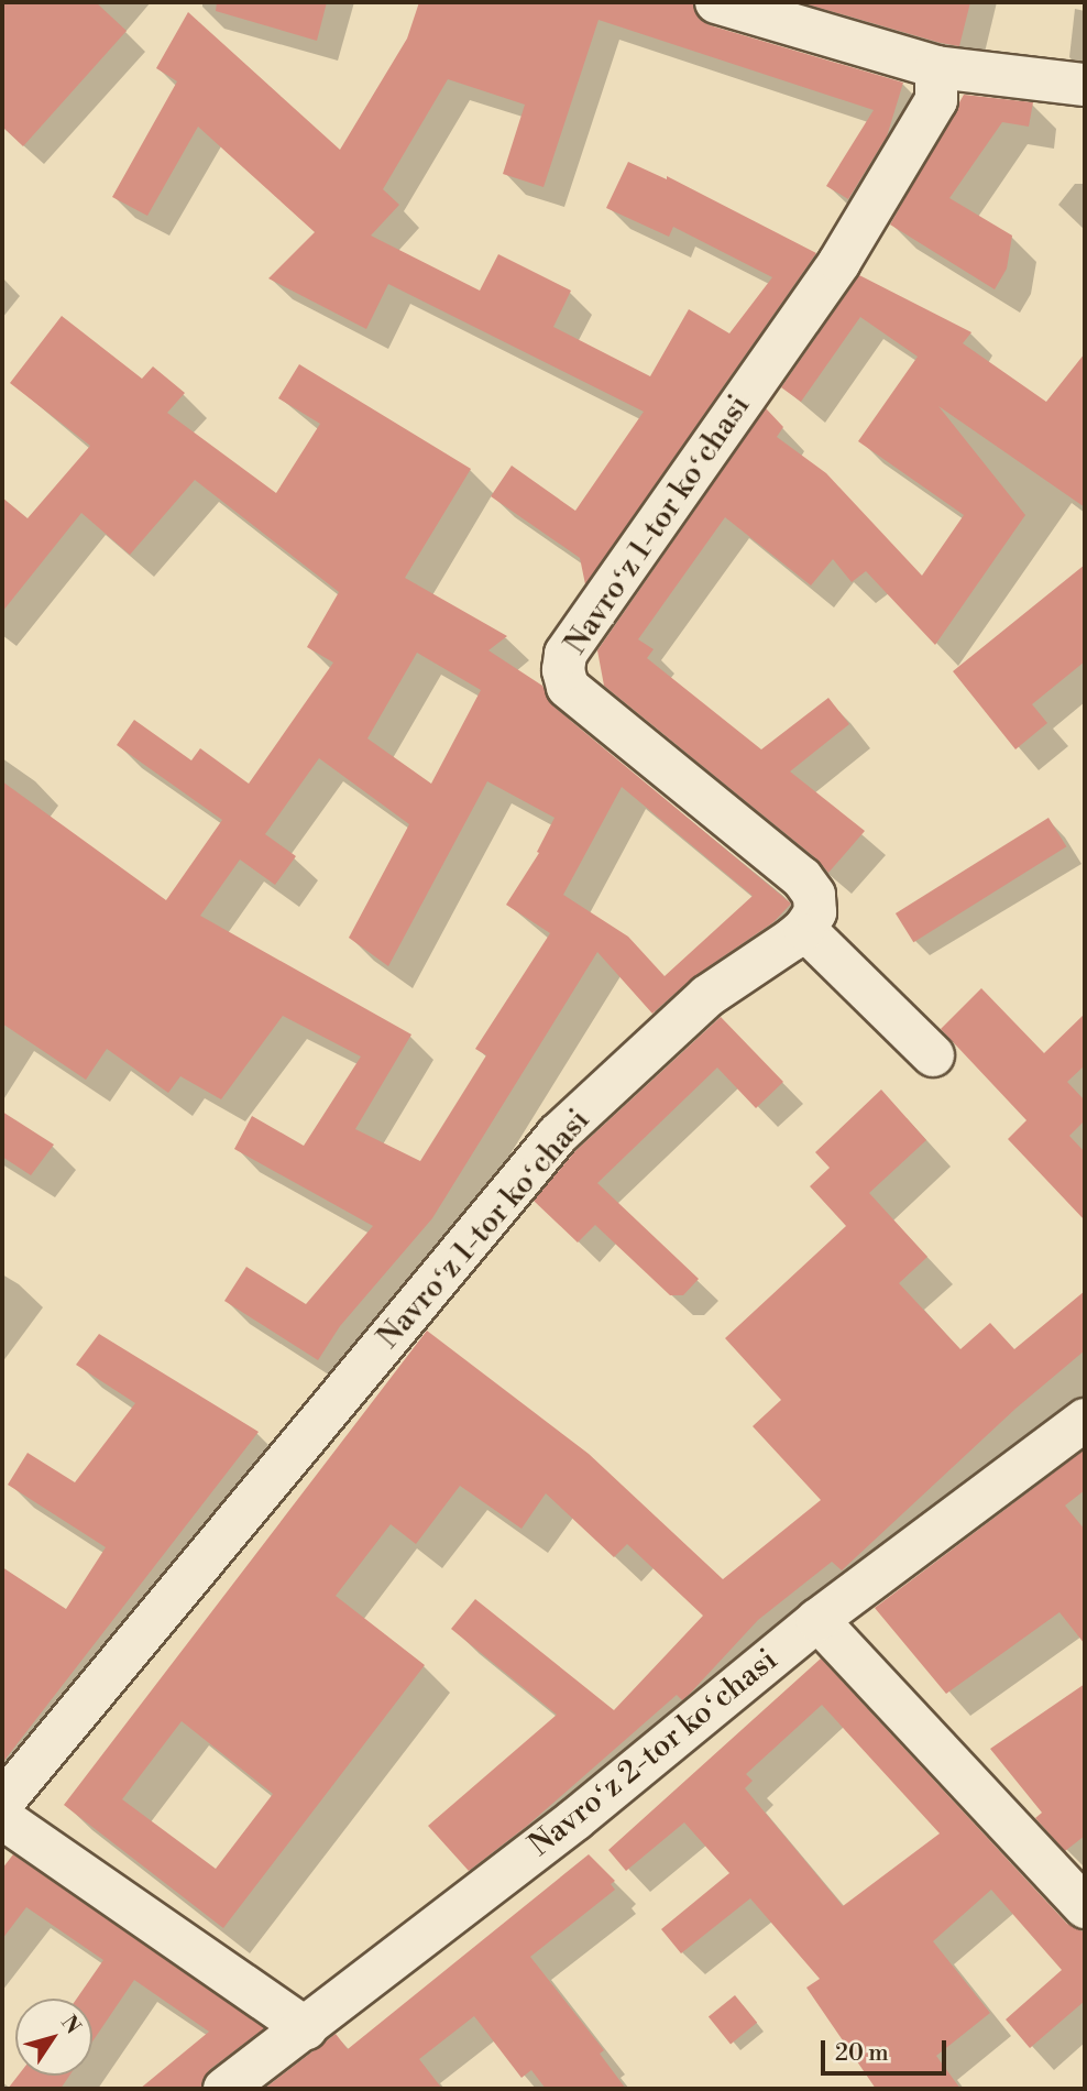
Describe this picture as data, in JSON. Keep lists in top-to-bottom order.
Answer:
{
  "streets": {
    "street": ["Navroʻz 1-tor koʻchasi", "Navroʻz 2-tor koʻchasi"]
  },
  "scale_bar": "20 m",
  "north": "top right"
}
